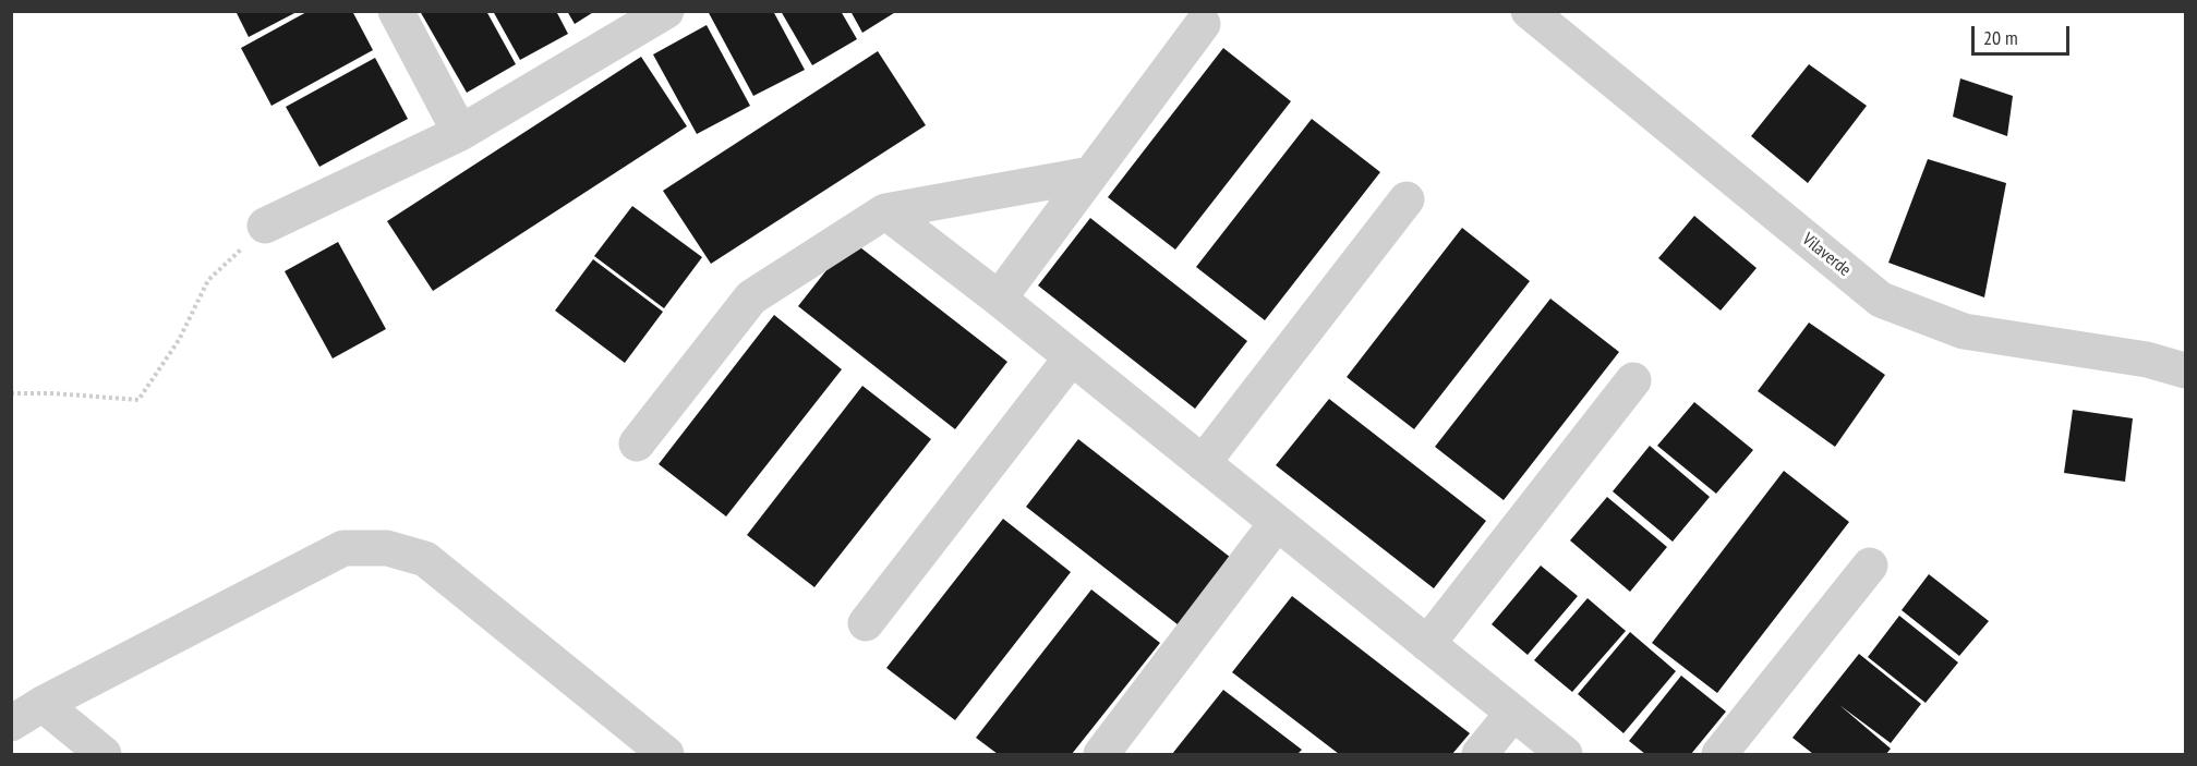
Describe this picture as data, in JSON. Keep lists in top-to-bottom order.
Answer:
{
  "streets": {
    "street": ["Vilaverde"]
  },
  "scale_bar": "20 m"
}
